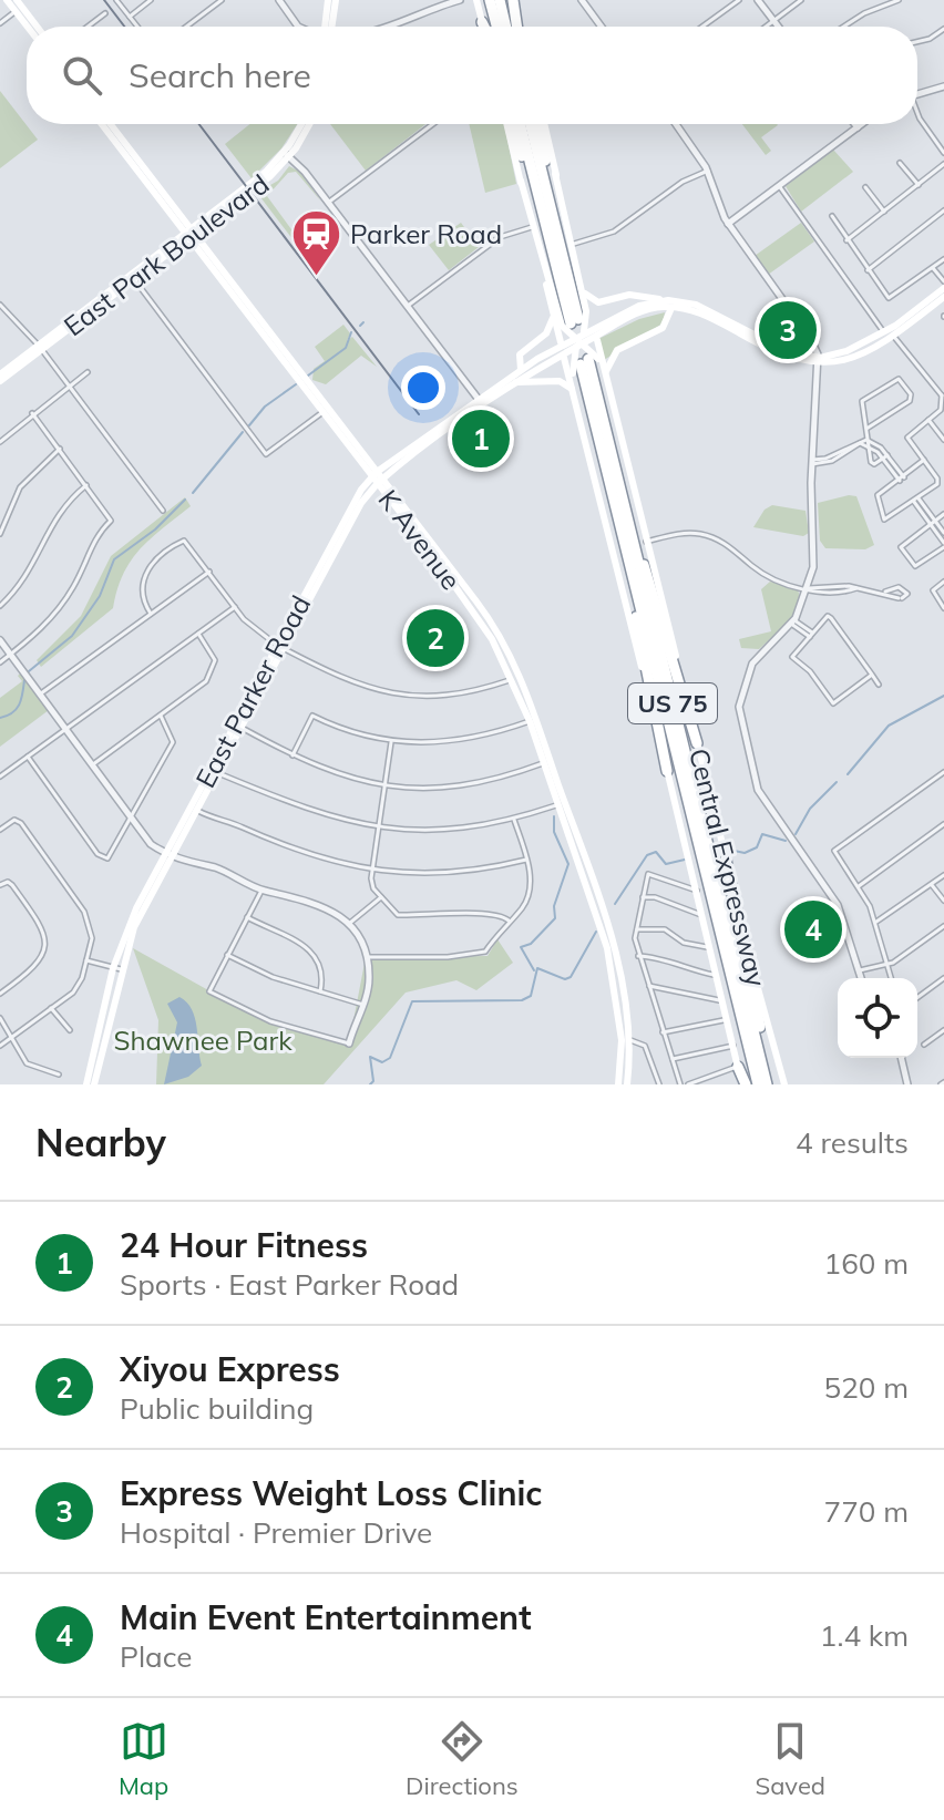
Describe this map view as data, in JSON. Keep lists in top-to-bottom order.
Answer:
{
  "streets": {
    "highway": ["US 75", "Central Expressway"],
    "main road": ["East Park Boulevard", "K Avenue", "East Parker Road"]
  },
  "crossings": [
    ["East Park Boulevard", "K Avenue"],
    ["K Avenue", "East Parker Road"]
  ],
  "parks": ["Shawnee Park"],
  "places": {
    "station": ["Parker Road"]
  },
  "page": {
    "search": "Search here",
    "pins": [
      "3",
      "1",
      "2",
      "4"
    ],
    "heading": ["Nearby", "4 results"],
    "list": [
      {
        "mark": "1",
        "name": "24 Hour Fitness",
        "note": "Sports · East Parker Road",
        "value": "160 m"
      },
      {
        "mark": "2",
        "name": "Xiyou Express",
        "note": "Public building",
        "value": "520 m"
      },
      {
        "mark": "3",
        "name": "Express Weight Loss Clinic",
        "note": "Hospital · Premier Drive",
        "value": "770 m"
      },
      {
        "mark": "4",
        "name": "Main Event Entertainment",
        "note": "Place",
        "value": "1.4 km"
      }
    ],
    "nav": ["Map", "Directions", "Saved"]
  }
}
